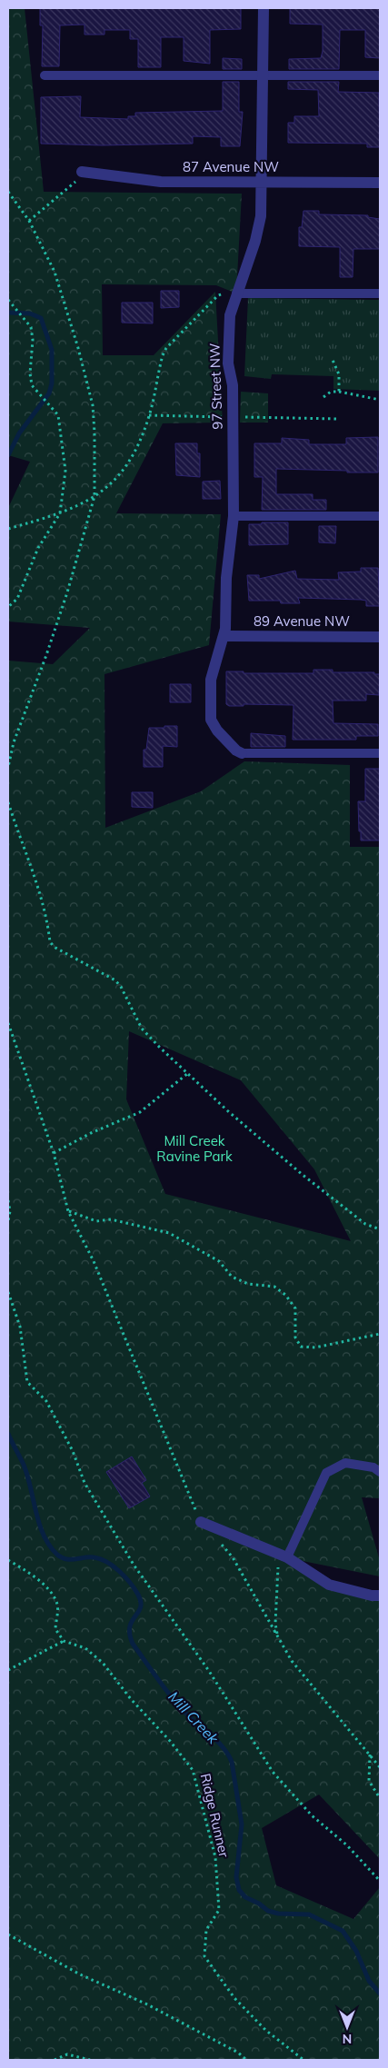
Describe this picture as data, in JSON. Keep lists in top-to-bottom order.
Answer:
{
  "streets": {
    "street": ["87 Avenue NW", "97 Street NW", "89 Avenue NW"],
    "path": ["Ridge Runner"]
  },
  "crossings": [
    ["87 Avenue NW", "97 Street NW"],
    ["97 Street NW", "89 Avenue NW"]
  ],
  "water": ["Mill Creek"],
  "parks": ["Mill Creek Ravine Park"],
  "north": "bottom"
}
